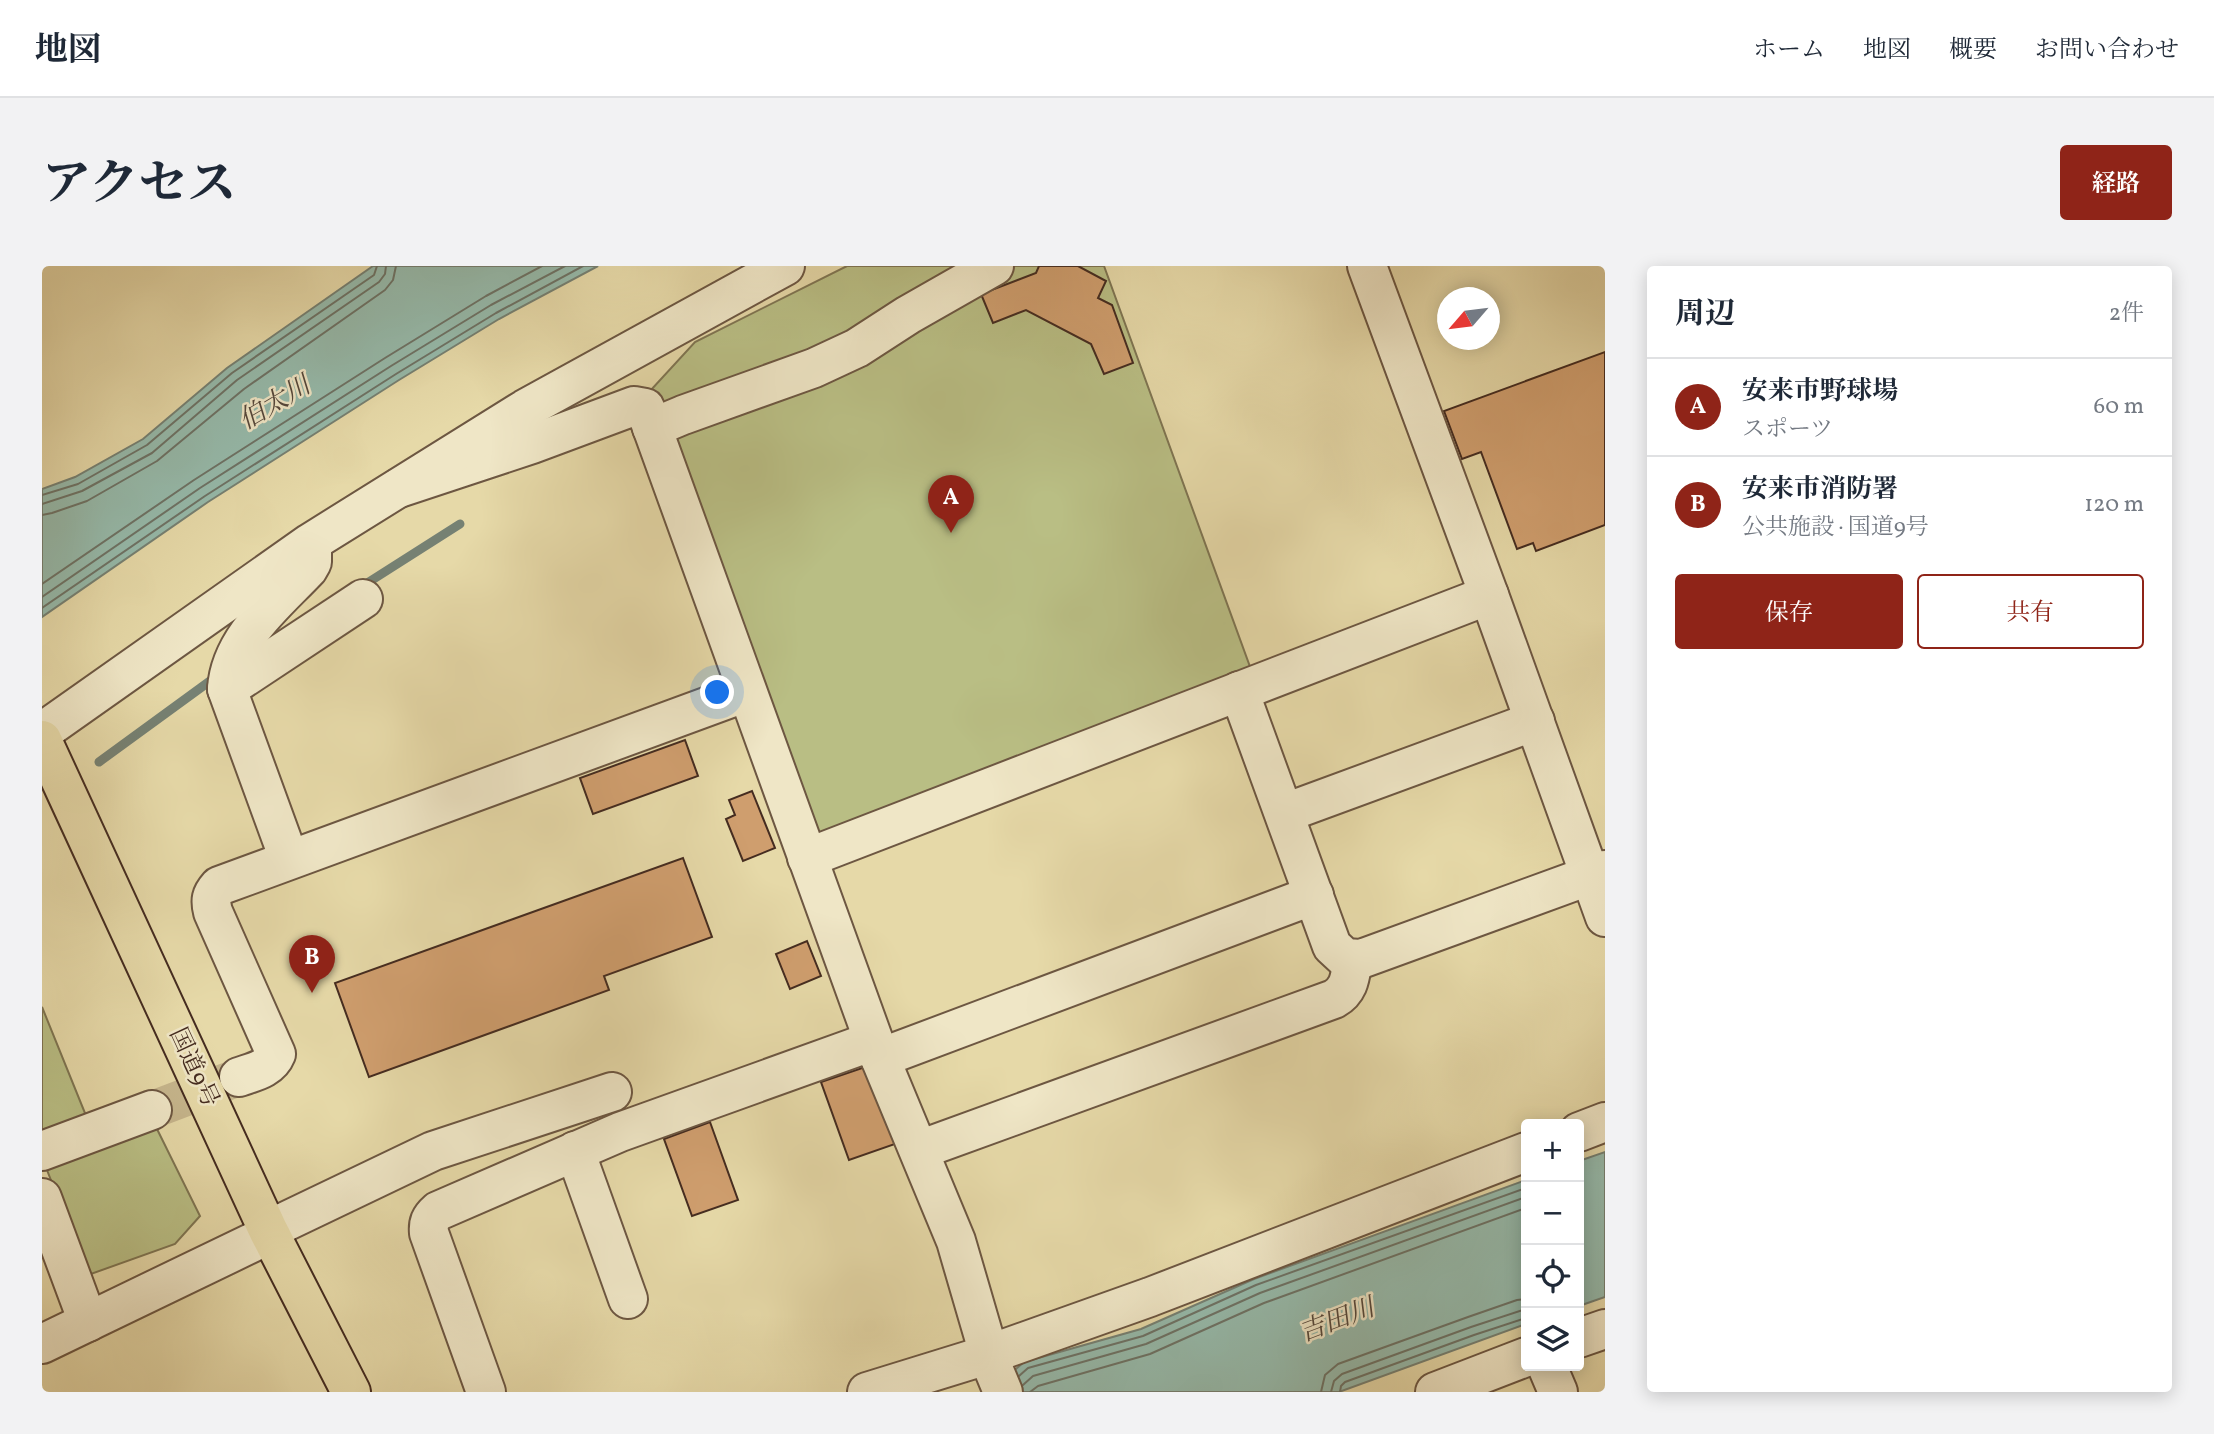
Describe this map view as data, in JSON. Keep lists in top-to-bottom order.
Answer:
{
  "streets": {
    "highway": ["国道9号"]
  },
  "water": ["伯太川", "吉田川"],
  "north": "bottom left",
  "page": {
    "header": "地図",
    "nav": [
      "ホーム",
      "地図",
      "概要",
      "お問い合わせ"
    ],
    "title": "アクセス",
    "buttons": [
      "経路",
      ["保存", "共有"]
    ],
    "heading": ["周辺", "2件"],
    "list": [
      {
        "mark": "A",
        "name": "安来市野球場",
        "note": "スポーツ",
        "value": "60 m"
      },
      {
        "mark": "B",
        "name": "安来市消防署",
        "note": "公共施設 · 国道9号",
        "value": "120 m"
      }
    ],
    "pins": ["A", "B"],
    "map_buttons": ["+", "−"]
  }
}
